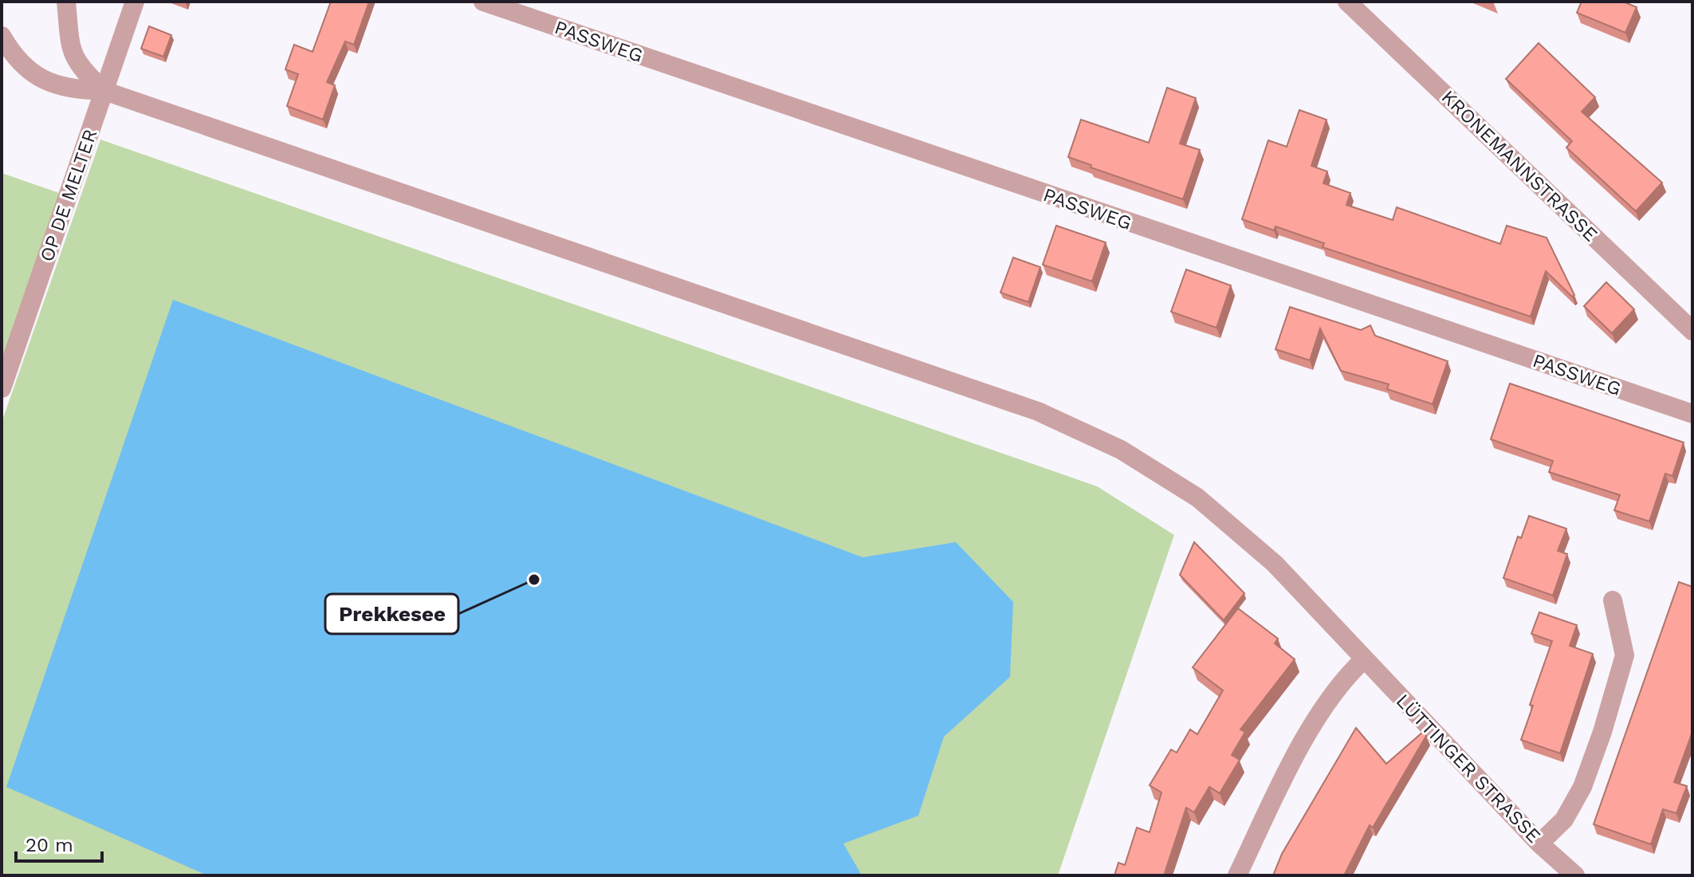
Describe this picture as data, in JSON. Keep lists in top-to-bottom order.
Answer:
{
  "streets": {
    "street": [
      "PASSWEG",
      "KRONEMANNSTRASSE",
      "OP DE MELTER",
      "LÜTTINGER STRASSE"
    ]
  },
  "crossings": [
    ["OP DE MELTER", "LÜTTINGER STRASSE"]
  ],
  "places": ["Prekkesee"],
  "scale_bar": "20 m"
}
